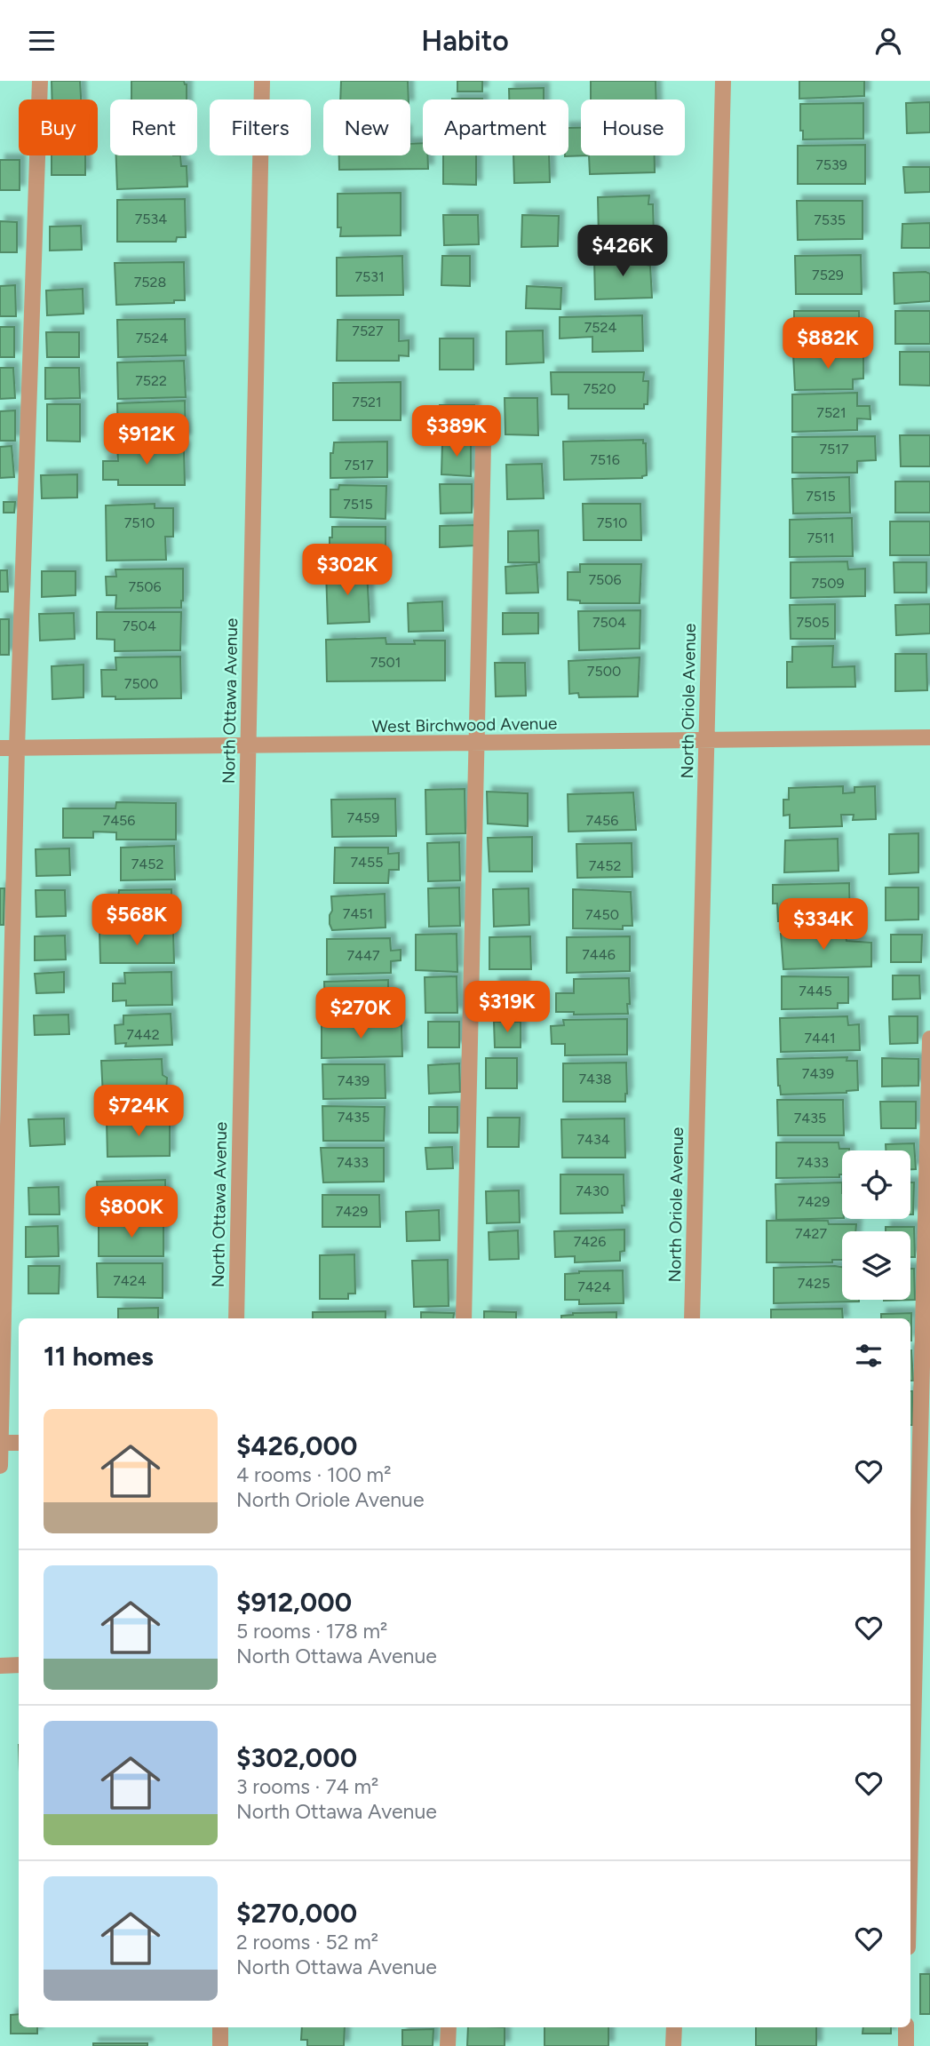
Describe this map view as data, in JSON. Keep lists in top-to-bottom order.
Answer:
{
  "streets": {
    "street": ["North Ottawa Avenue", "North Oriole Avenue", "West Birchwood Avenue"]
  },
  "crossings": [
    ["North Ottawa Avenue", "West Birchwood Avenue"],
    ["North Oriole Avenue", "West Birchwood Avenue"]
  ],
  "house_numbers": [
    "7539",
    "7534",
    "7535",
    "7529",
    "7531",
    "7528",
    "7524",
    "7527",
    "7524",
    "7522",
    "7520",
    "7521",
    "7521",
    "7517",
    "7516",
    "7517",
    "7515",
    "7515",
    "7510",
    "7510",
    "7511",
    "7506",
    "7509",
    "7506",
    "7504",
    "7505",
    "7504",
    "7501",
    "7500",
    "7500",
    "7459",
    "7456",
    "7456",
    "7455",
    "7452",
    "7452",
    "7451",
    "7450",
    "7446",
    "7447",
    "7445",
    "7442",
    "7441",
    "7439",
    "7438",
    "7439",
    "7435",
    "7435",
    "7434",
    "7433",
    "7433",
    "7430",
    "7429",
    "7429",
    "7427",
    "7426",
    "7424",
    "7425",
    "7424"
  ],
  "page": {
    "header": "Habito",
    "chip": [
      "Buy",
      "Rent",
      "Filters",
      "New",
      "Apartment",
      "House"
    ],
    "price": [
      "$426K",
      "$882K",
      "$389K",
      "$912K",
      "$302K",
      "$568K",
      "$334K",
      "$319K",
      "$270K",
      "$724K",
      "$800K"
    ],
    "heading": "11 homes",
    "list": [
      {
        "name": "$426,000",
        "note": "4 rooms · 100 m² · North Oriole Avenue"
      },
      {
        "name": "$912,000",
        "note": "5 rooms · 178 m² · North Ottawa Avenue"
      },
      {
        "name": "$302,000",
        "note": "3 rooms · 74 m² · North Ottawa Avenue"
      },
      {
        "name": "$270,000",
        "note": "2 rooms · 52 m² · North Ottawa Avenue"
      }
    ]
  }
}
